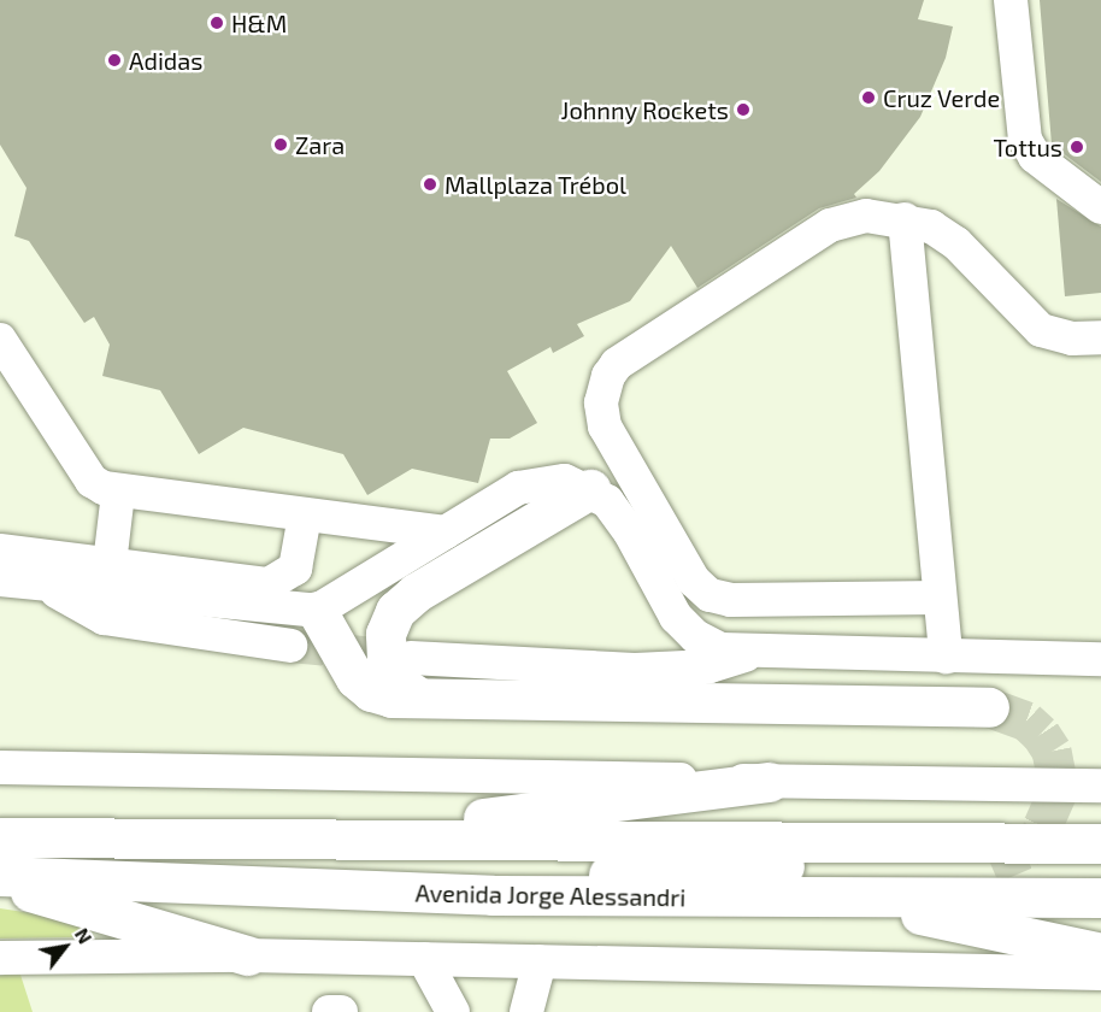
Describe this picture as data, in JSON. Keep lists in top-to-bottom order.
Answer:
{
  "streets": {
    "highway": ["Avenida Jorge Alessandri"]
  },
  "places": [
    "H&M",
    "Adidas",
    "Cruz Verde",
    "Johnny Rockets",
    "Zara",
    "Tottus",
    "Mallplaza Trébol"
  ],
  "north": "top right"
}
